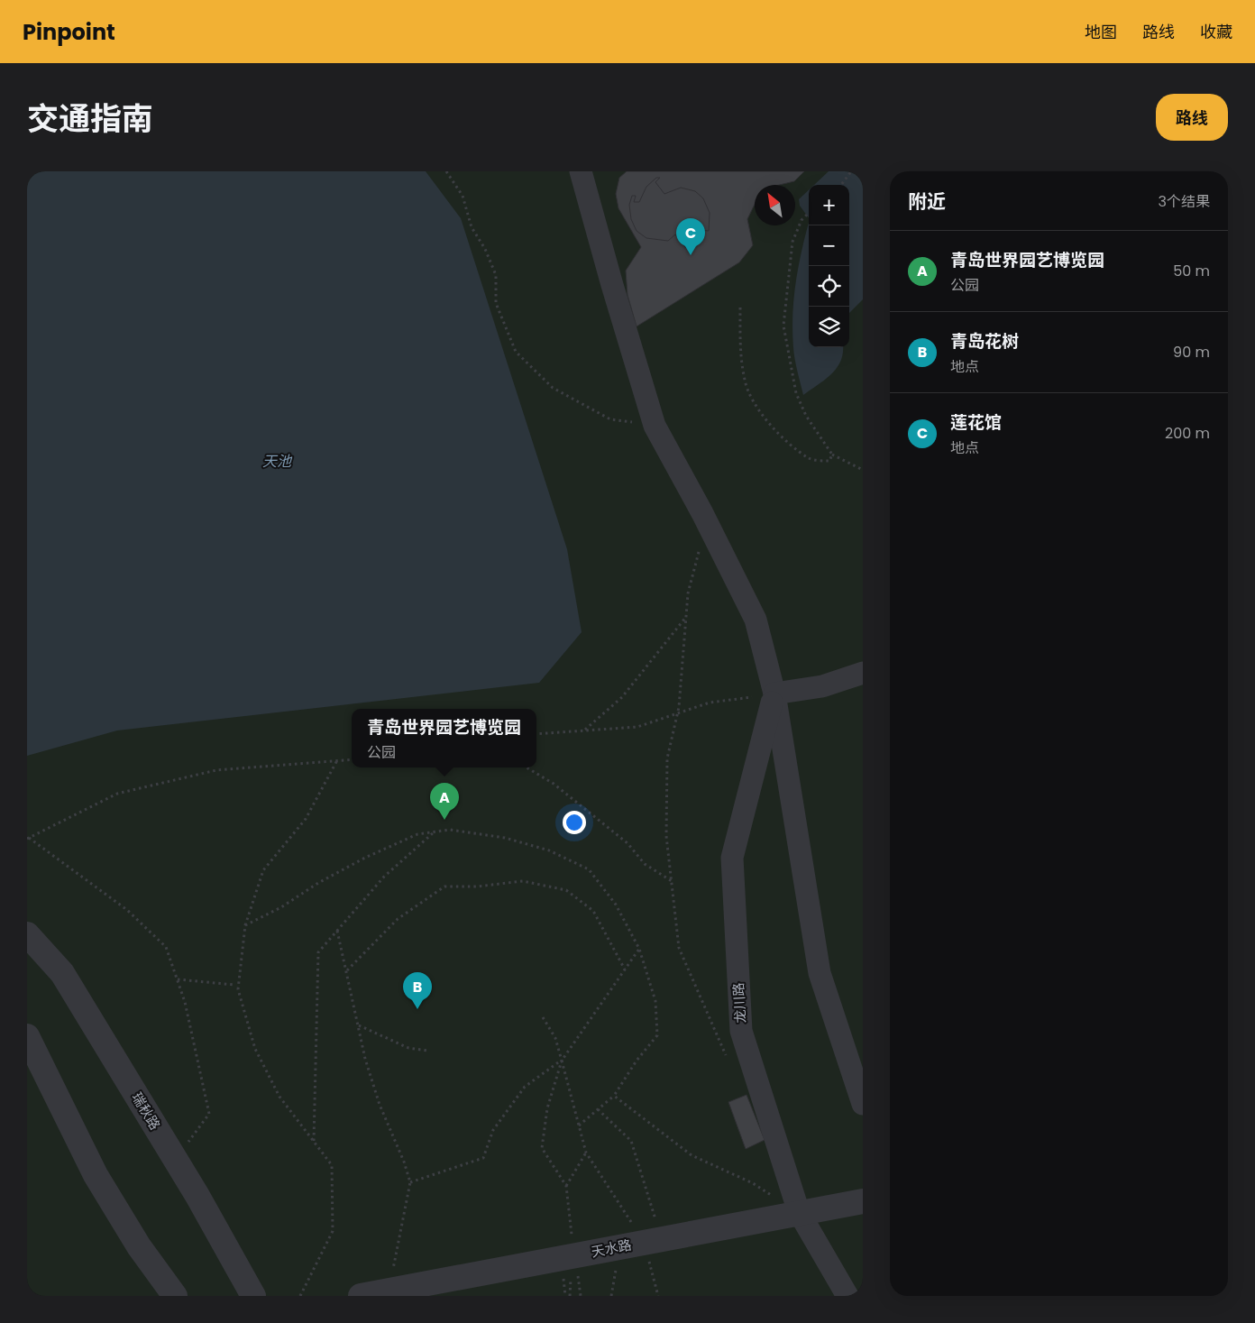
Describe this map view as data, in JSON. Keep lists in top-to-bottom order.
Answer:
{
  "streets": {
    "street": ["龙川路", "瑞秋路", "天水路"]
  },
  "crossings": [
    ["龙川路", "天水路"]
  ],
  "water": ["天池"],
  "north": "top left",
  "page": {
    "header": "Pinpoint",
    "nav": ["地图", "路线", "收藏"],
    "title": "交通指南",
    "buttons": "路线",
    "heading": ["附近", "3个结果"],
    "map_buttons": ["+", "−"],
    "pins": ["C", "A", "B"],
    "list": [
      {
        "mark": "A",
        "name": "青岛世界园艺博览园",
        "note": "公园",
        "value": "50 m"
      },
      {
        "mark": "B",
        "name": "青岛花树",
        "note": "地点",
        "value": "90 m"
      },
      {
        "mark": "C",
        "name": "莲花馆",
        "note": "地点",
        "value": "200 m"
      }
    ],
    "popup": ["青岛世界园艺博览园", "公园"]
  }
}
